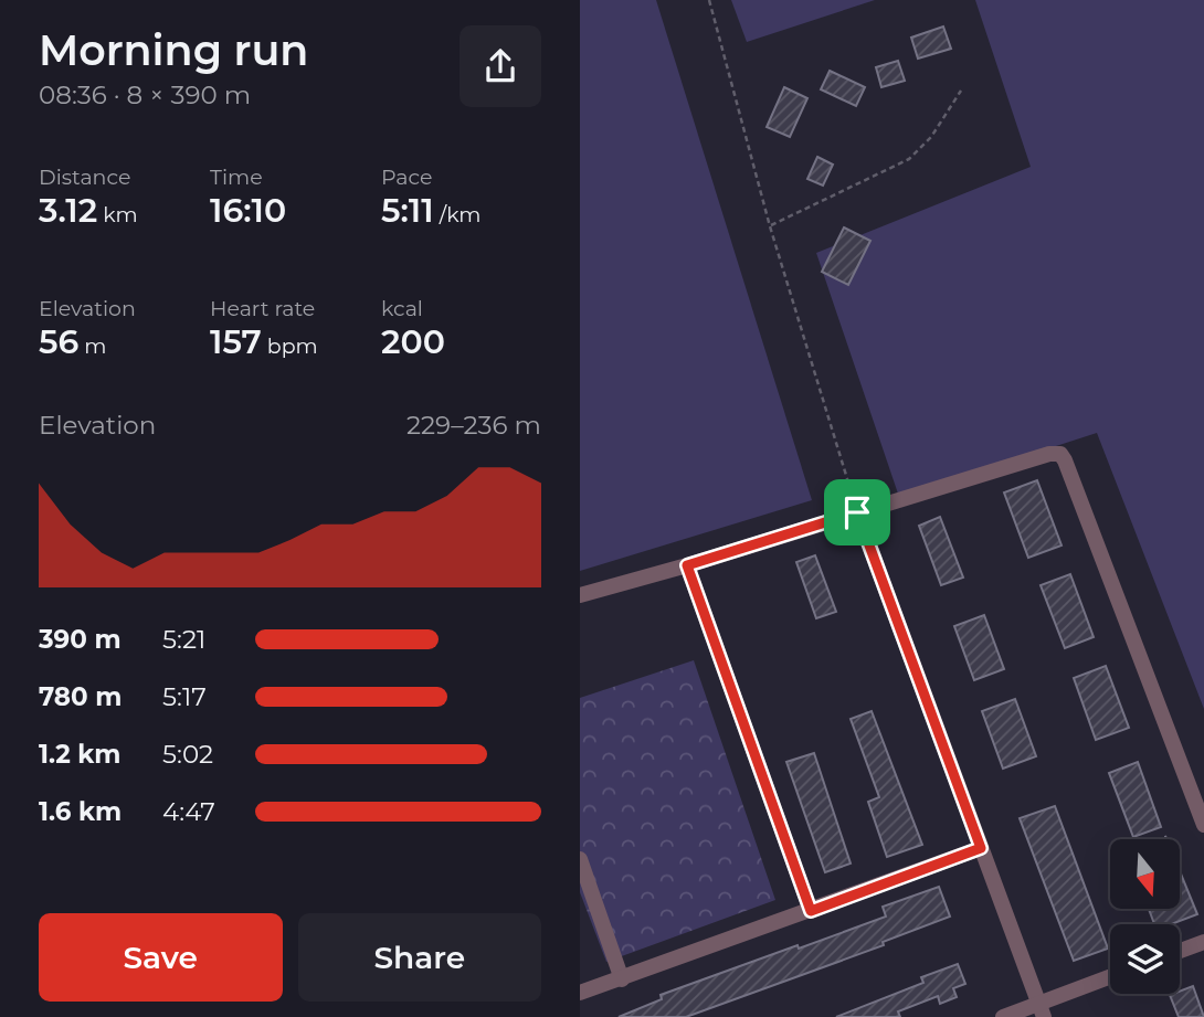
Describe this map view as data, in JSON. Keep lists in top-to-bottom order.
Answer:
{
  "north": "bottom",
  "page": {
    "heading": ["Morning run", "08:36 · 8 × 390 m"],
    "stats": [
      ["Distance", "3.12 km"],
      ["Time", "16:10"],
      ["Pace", "5:11 /km"],
      ["Elevation", "56 m"],
      ["Heart rate", "157 bpm"],
      ["kcal", "200"]
    ],
    "chart": ["Elevation", "229–236 m"],
    "list": [
      {
        "name": "390 m",
        "note": "5:21"
      },
      {
        "name": "780 m",
        "note": "5:17"
      },
      {
        "name": "1.2 km",
        "note": "5:02"
      },
      {
        "name": "1.6 km",
        "note": "4:47"
      }
    ],
    "buttons": ["Save", "Share"]
  }
}
